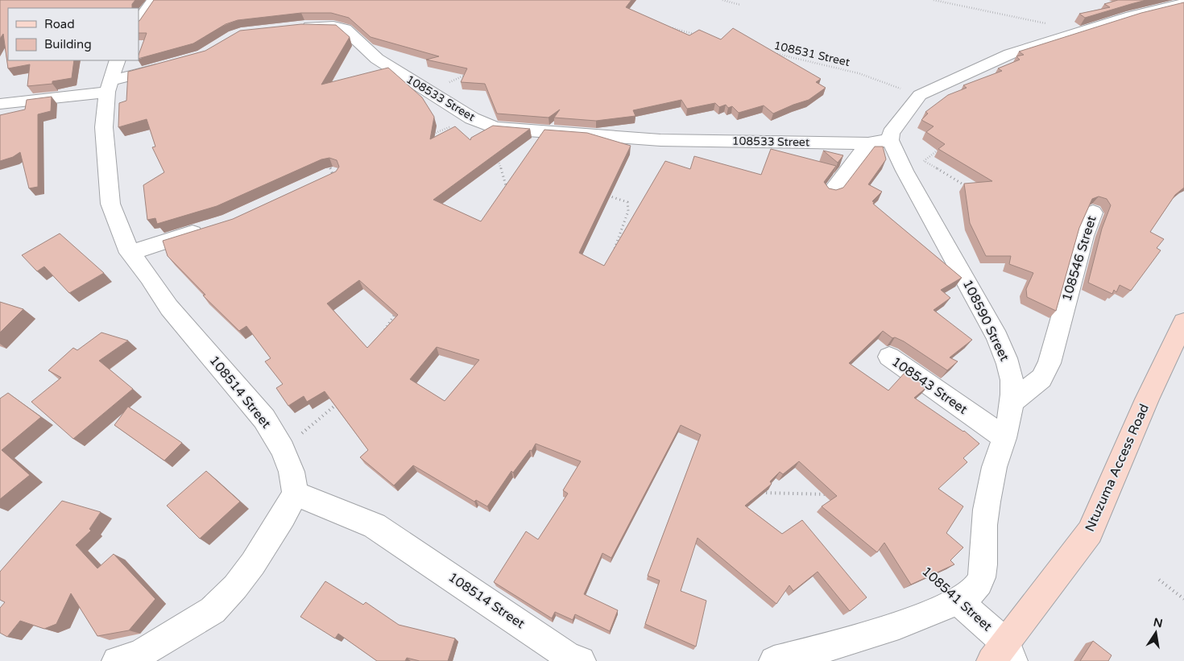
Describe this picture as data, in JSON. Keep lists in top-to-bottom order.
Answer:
{
  "streets": {
    "street": [
      "108533 Street",
      "108546 Street",
      "108590 Street",
      "108543 Street",
      "108514 Street",
      "Ntuzuma Access Road",
      "108541 Street"
    ],
    "path": ["108531 Street"]
  },
  "crossings": [
    ["108546 Street", "108590 Street"],
    ["108590 Street", "108543 Street"],
    ["108590 Street", "108541 Street"],
    ["Ntuzuma Access Road", "108541 Street"]
  ],
  "legend": ["Road", "Building"],
  "north": "top"
}
